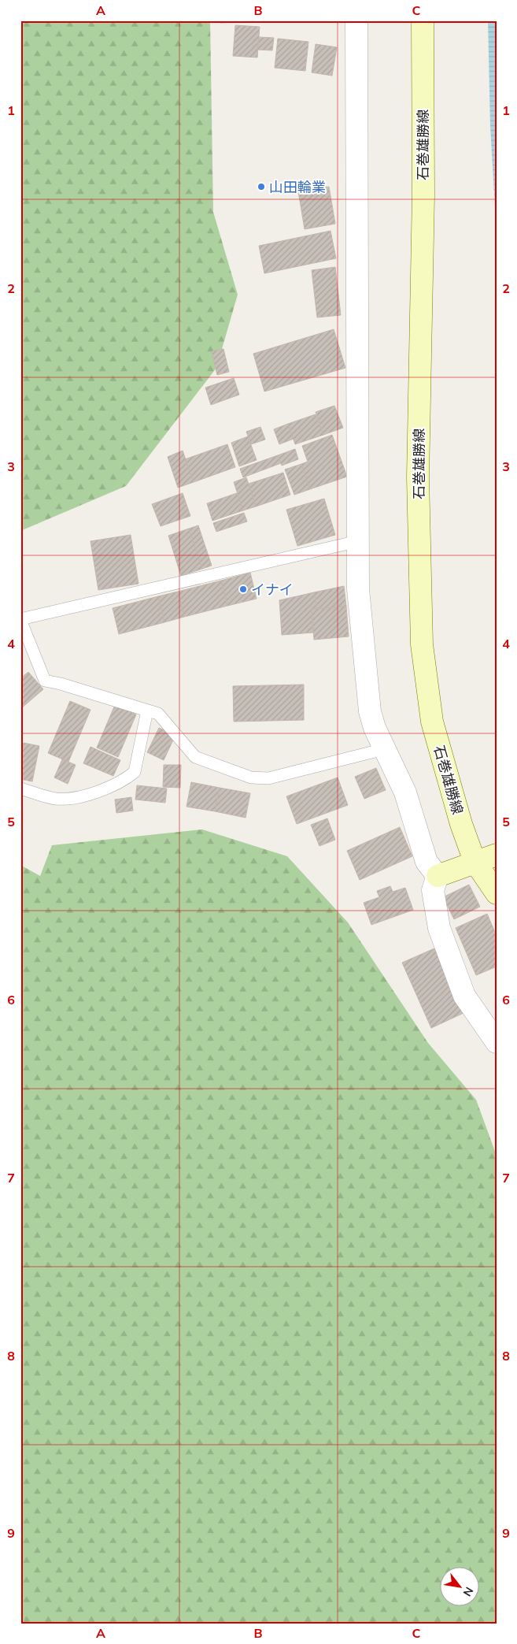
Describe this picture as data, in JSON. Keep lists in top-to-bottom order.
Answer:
{
  "streets": {
    "main road": ["石巻雄勝線"]
  },
  "places": ["山田輪業", "イナイ"],
  "north": "bottom right",
  "grid": {
    "columns": ["A", "B", "C"],
    "rows": [
      "1",
      "2",
      "3",
      "4",
      "5",
      "6",
      "7",
      "8",
      "9"
    ]
  }
}
